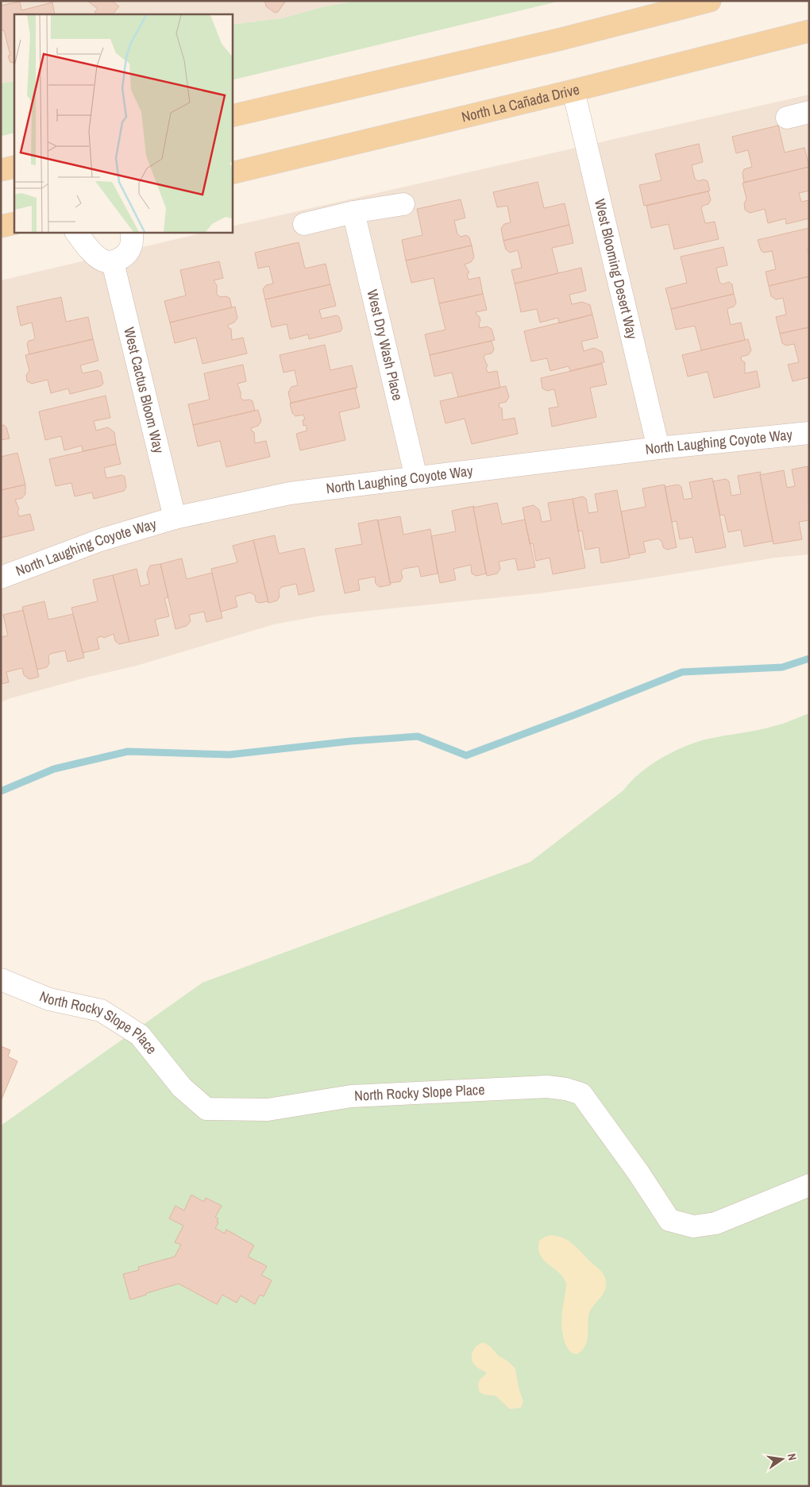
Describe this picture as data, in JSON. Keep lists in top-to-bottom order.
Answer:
{
  "streets": {
    "main road": ["North La Cañada Drive"],
    "street": [
      "West Blooming Desert Way",
      "West Dry Wash Place",
      "West Cactus Bloom Way",
      "North Laughing Coyote Way",
      "North Rocky Slope Place"
    ]
  },
  "crossings": [
    ["North La Cañada Drive", "West Blooming Desert Way"],
    ["West Blooming Desert Way", "North Laughing Coyote Way"],
    ["West Dry Wash Place", "North Laughing Coyote Way"],
    ["West Cactus Bloom Way", "North Laughing Coyote Way"]
  ],
  "north": "right"
}
